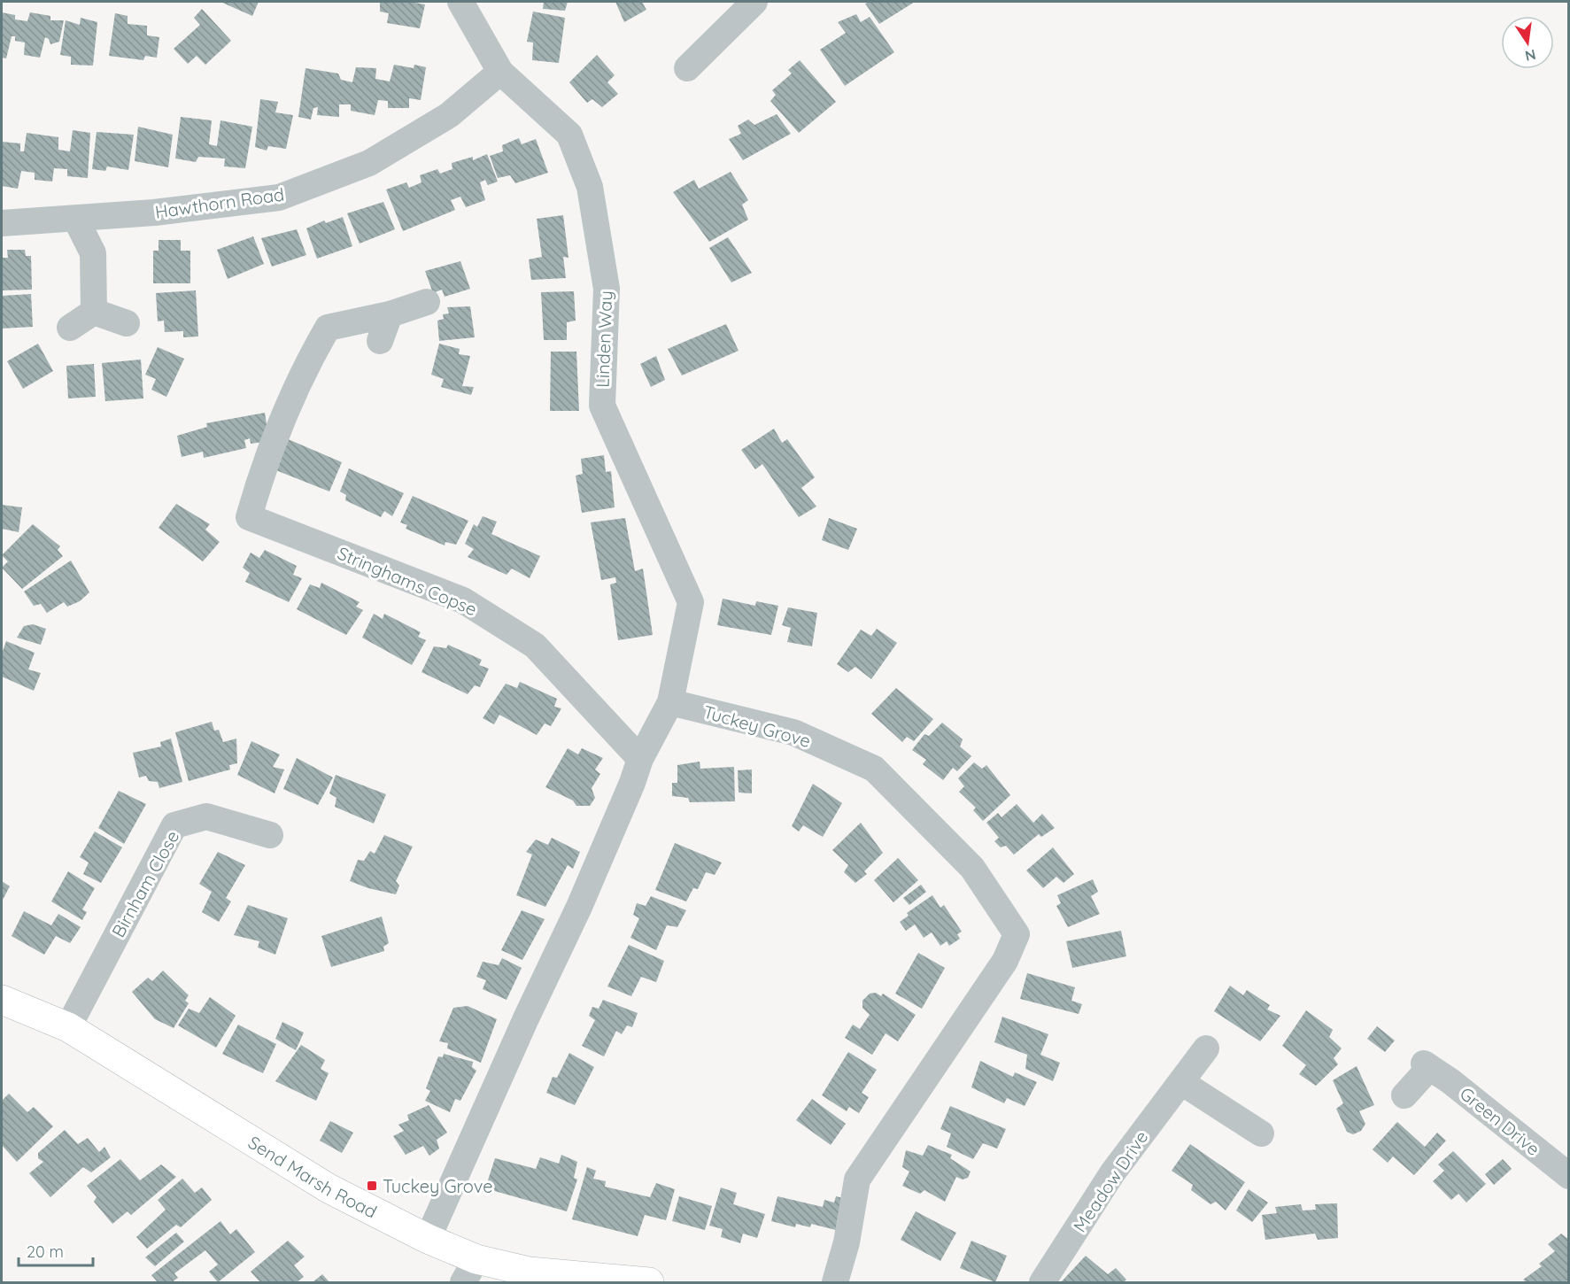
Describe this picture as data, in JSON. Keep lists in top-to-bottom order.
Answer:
{
  "streets": {
    "main road": ["Send Marsh Road"],
    "street": [
      "Hawthorn Road",
      "Linden Way",
      "Stringhams Copse",
      "Tuckey Grove",
      "Birnham Close",
      "Green Drive",
      "Meadow Drive"
    ]
  },
  "crossings": [
    ["Hawthorn Road", "Linden Way"],
    ["Linden Way", "Tuckey Grove"],
    ["Birnham Close", "Send Marsh Road"]
  ],
  "places": {
    "transit": ["Tuckey Grove"]
  },
  "scale_bar": "20 m",
  "north": "bottom"
}
